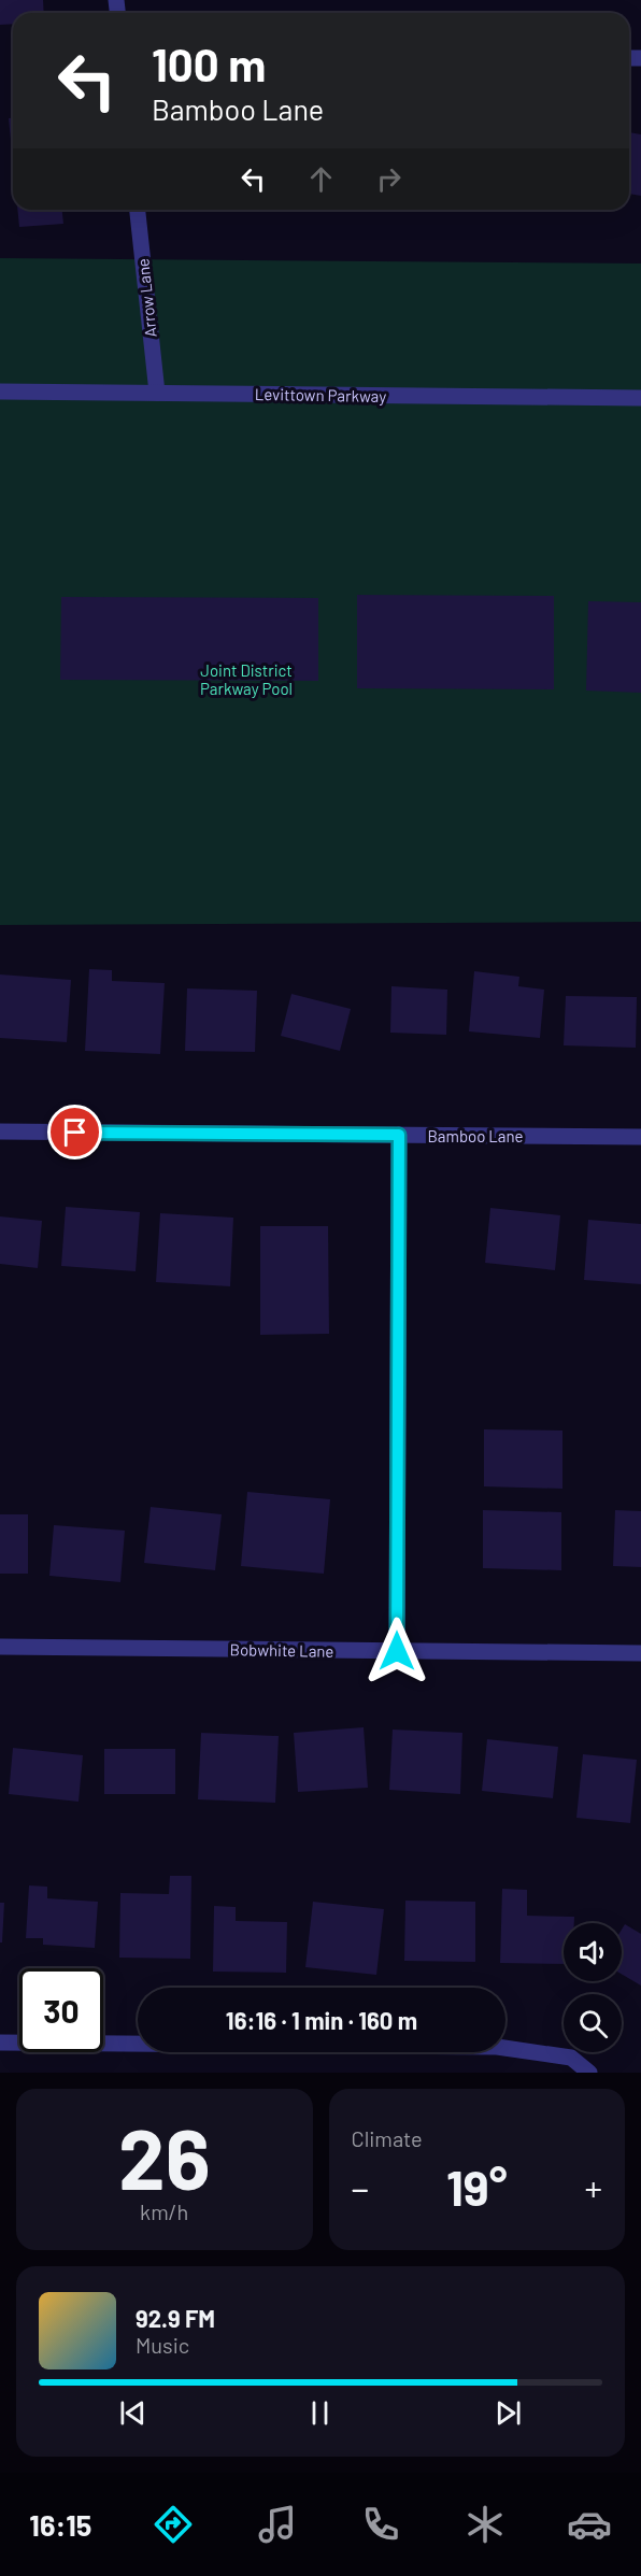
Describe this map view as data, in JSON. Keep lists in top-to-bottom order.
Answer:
{
  "streets": {
    "street": [
      "Arrow Lane",
      "Levittown Parkway",
      "Bamboo Lane",
      "Bobwhite Lane"
    ]
  },
  "crossings": [
    ["Arrow Lane", "Levittown Parkway"]
  ],
  "parks": ["Joint District Parkway Pool"],
  "page": {
    "turn": ["100 m", "Bamboo Lane"],
    "limit": "30",
    "trip": "16:16 · 1 min · 160 m",
    "tile": [
      ["26", "km/h"],
      "Climate"
    ],
    "heat": ["−", "19°", "+"],
    "song": ["92.9 FM", "Music"],
    "tabs": "16:15"
  }
}
